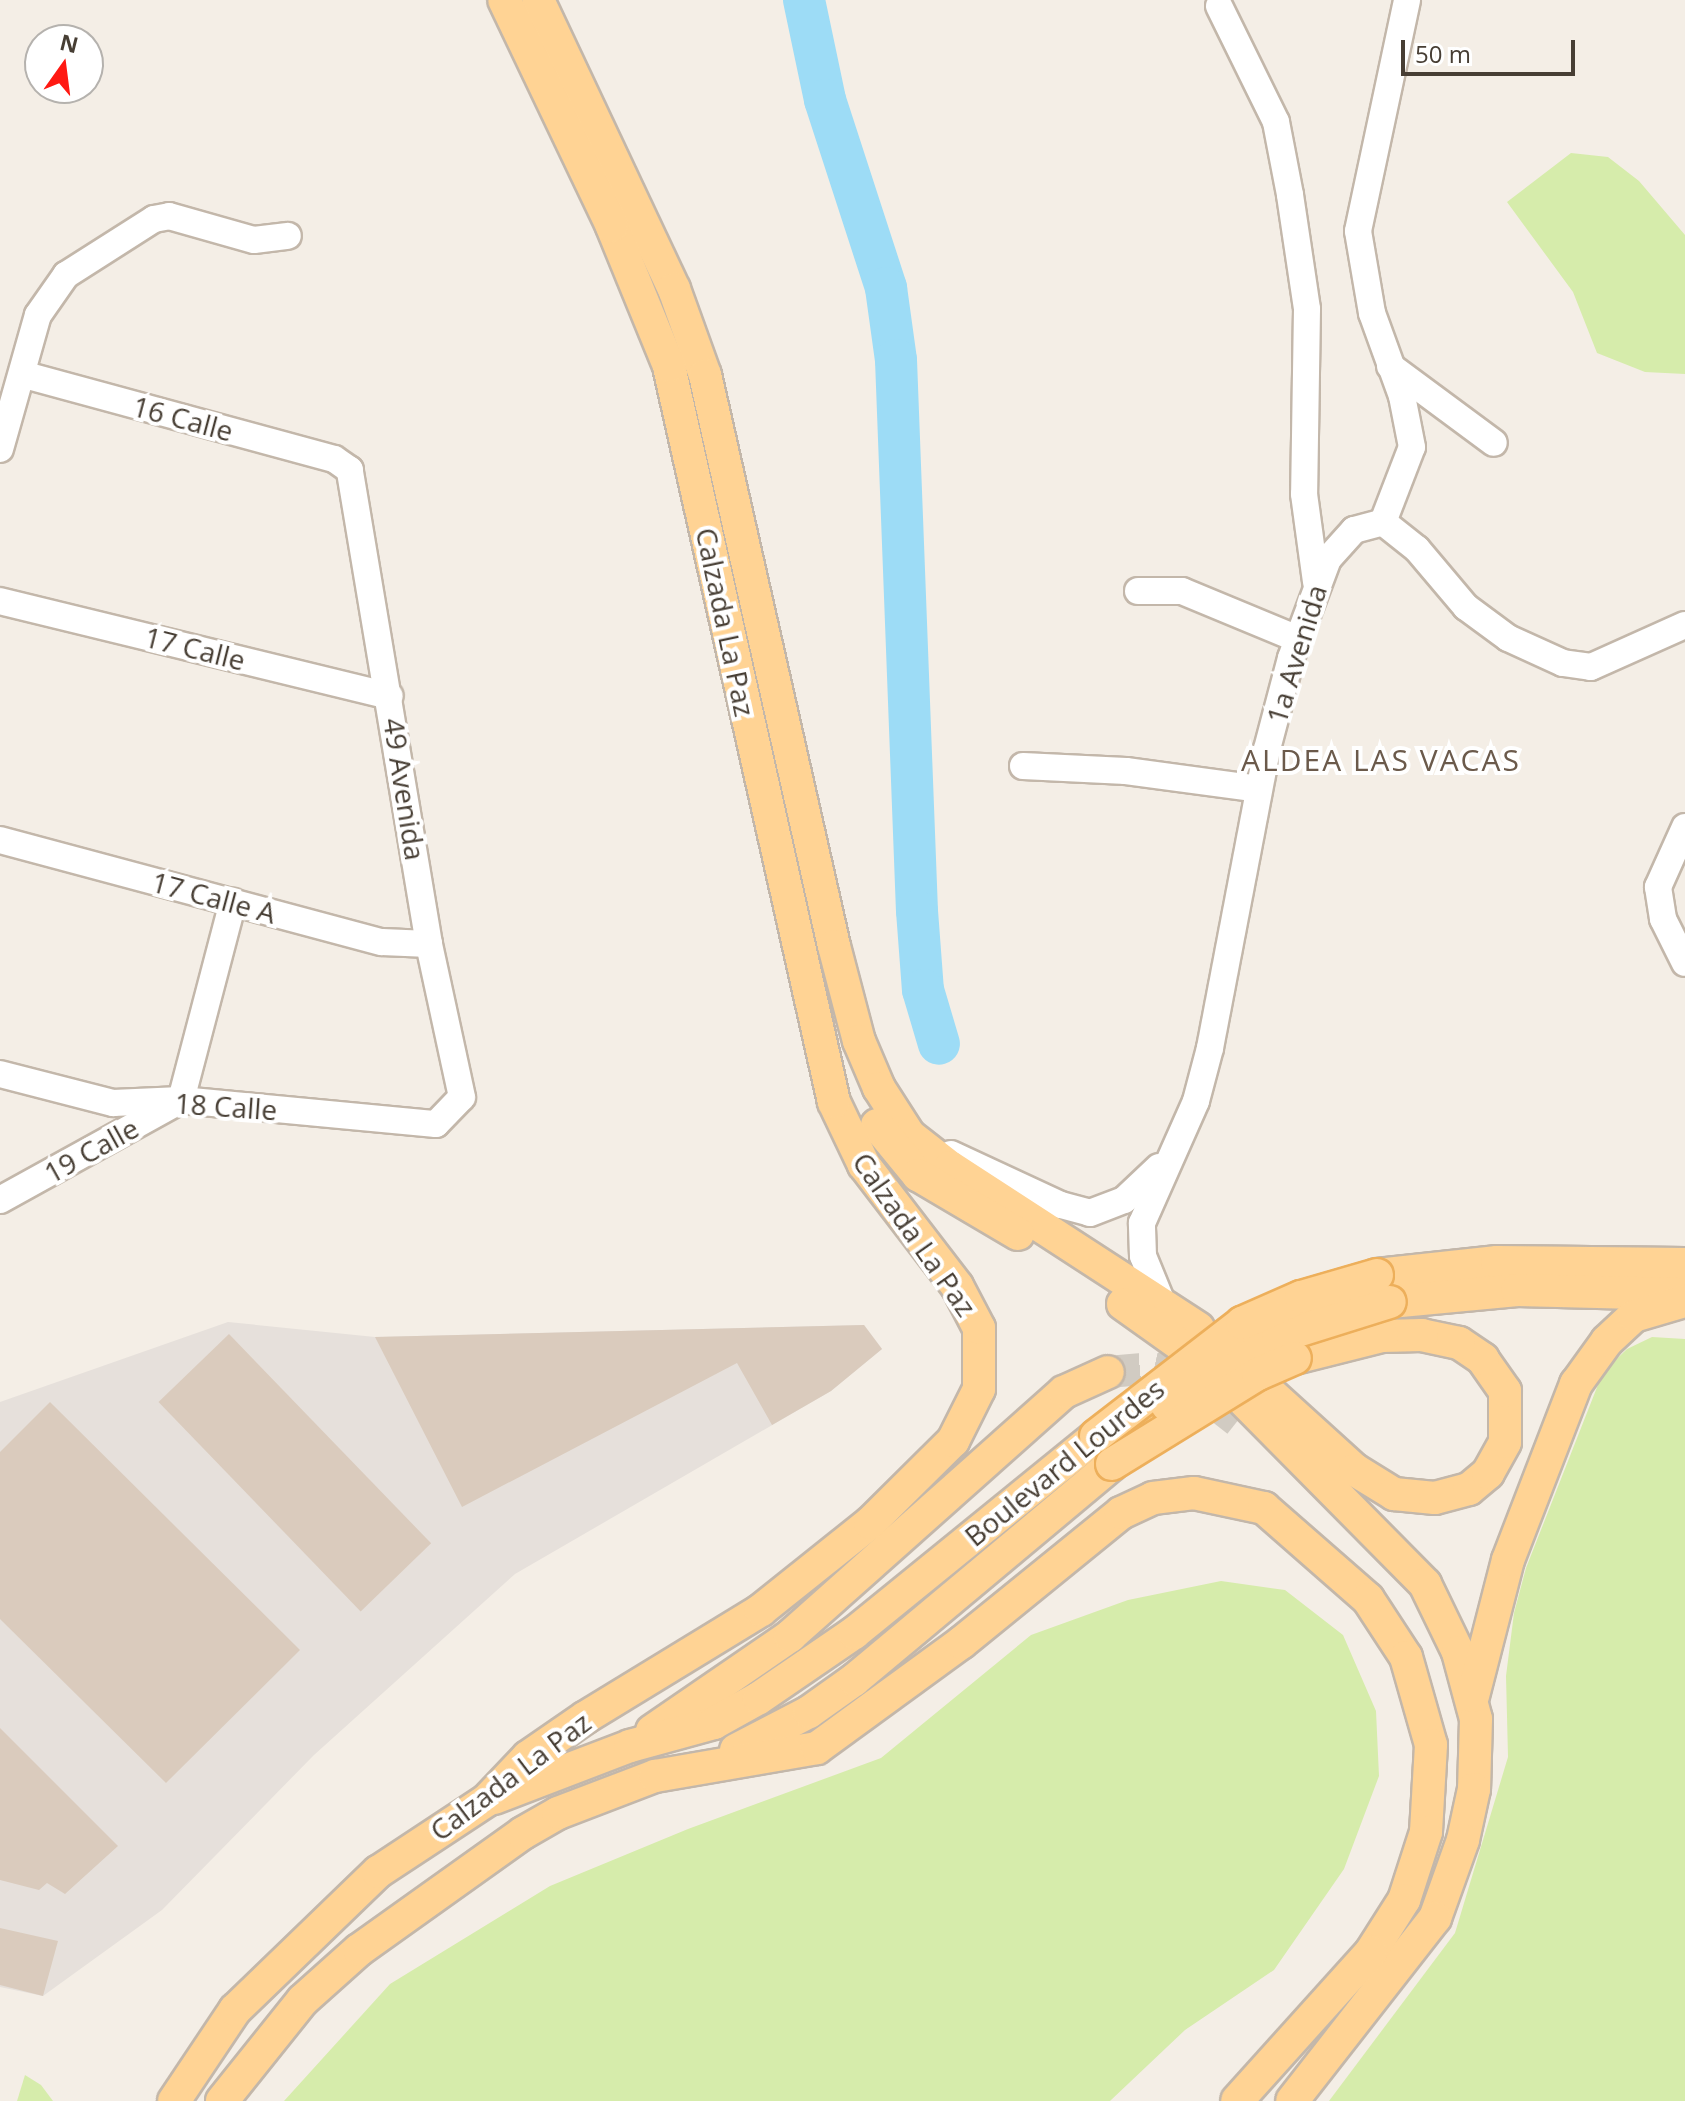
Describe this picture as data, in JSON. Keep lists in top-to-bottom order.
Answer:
{
  "streets": {
    "main road": ["Calzada La Paz", "Boulevard Lourdes"],
    "street": [
      "16 Calle",
      "17 Calle",
      "1a Avenida",
      "49 Avenida",
      "17 Calle A",
      "18 Calle",
      "19 Calle"
    ]
  },
  "crossings": [
    ["16 Calle", "49 Avenida"],
    ["Calzada La Paz", "1a Avenida"],
    ["Calzada La Paz", "Boulevard Lourdes"],
    ["17 Calle", "49 Avenida"],
    ["49 Avenida", "17 Calle A"],
    ["49 Avenida", "18 Calle"],
    ["18 Calle", "19 Calle"]
  ],
  "districts": ["ALDEA LAS VACAS"],
  "scale_bar": "50 m",
  "north": "top"
}
